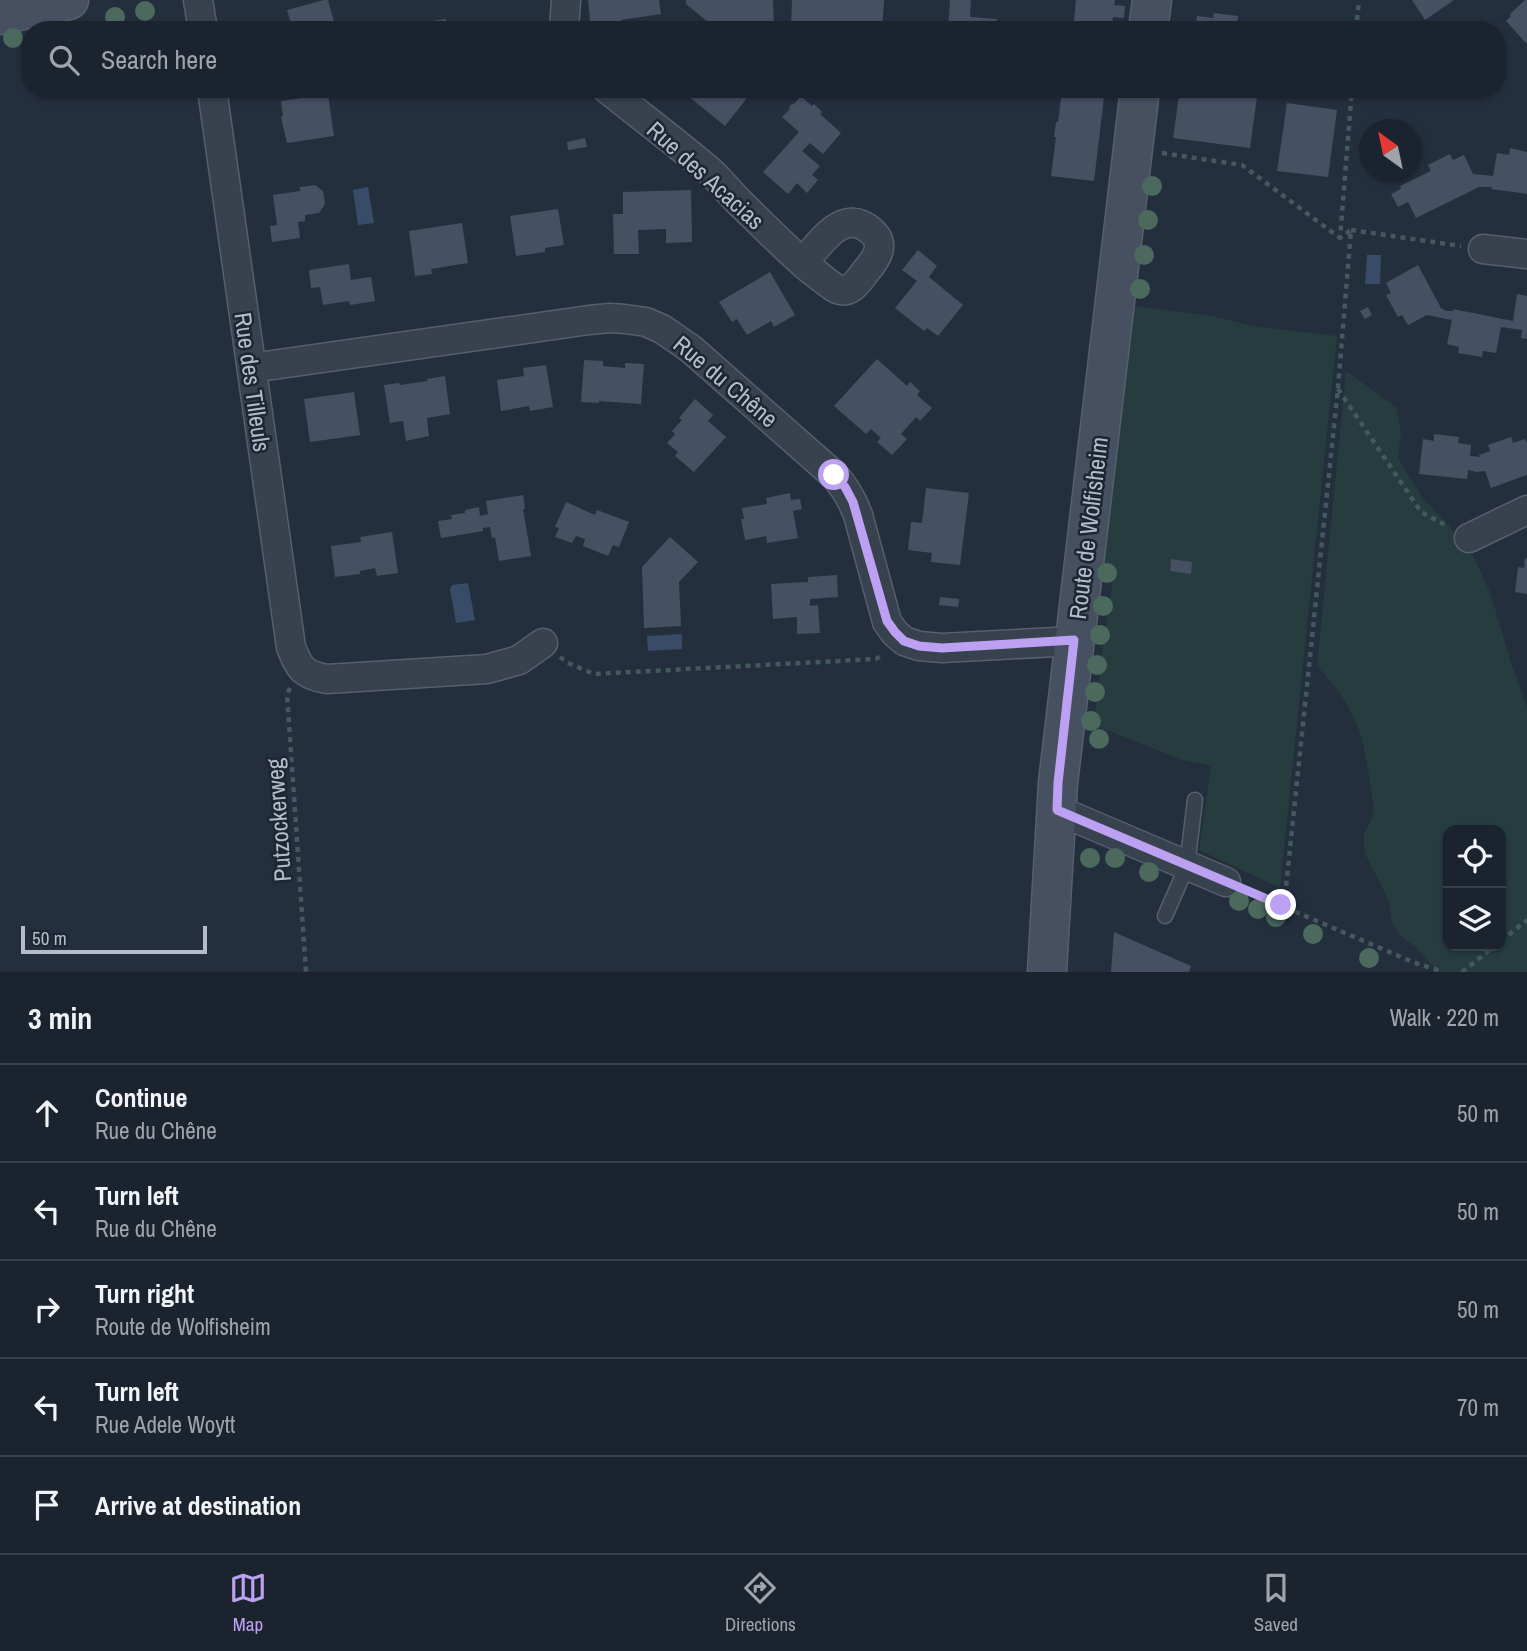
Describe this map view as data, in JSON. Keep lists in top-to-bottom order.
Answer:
{
  "streets": {
    "main road": ["Route de Wolfisheim"],
    "street": ["Rue des Acacias", "Rue du Chêne", "Rue des Tilleuls"],
    "path": ["Putzockerweg"]
  },
  "crossings": [
    ["Rue du Chêne", "Rue des Tilleuls"],
    ["Rue des Tilleuls", "Putzockerweg"]
  ],
  "scale_bar": "50 m",
  "north": "top left",
  "page": {
    "search": "Search here",
    "scale": "50 m",
    "heading": ["3 min", "Walk · 220 m"],
    "list": [
      ["Continue", "Rue du Chêne", "50 m"],
      ["Turn left", "Rue du Chêne", "50 m"],
      ["Turn right", "Route de Wolfisheim", "50 m"],
      ["Turn left", "Rue Adele Woytt", "70 m"],
      "Arrive at destination"
    ],
    "nav": ["Map", "Directions", "Saved"]
  }
}
